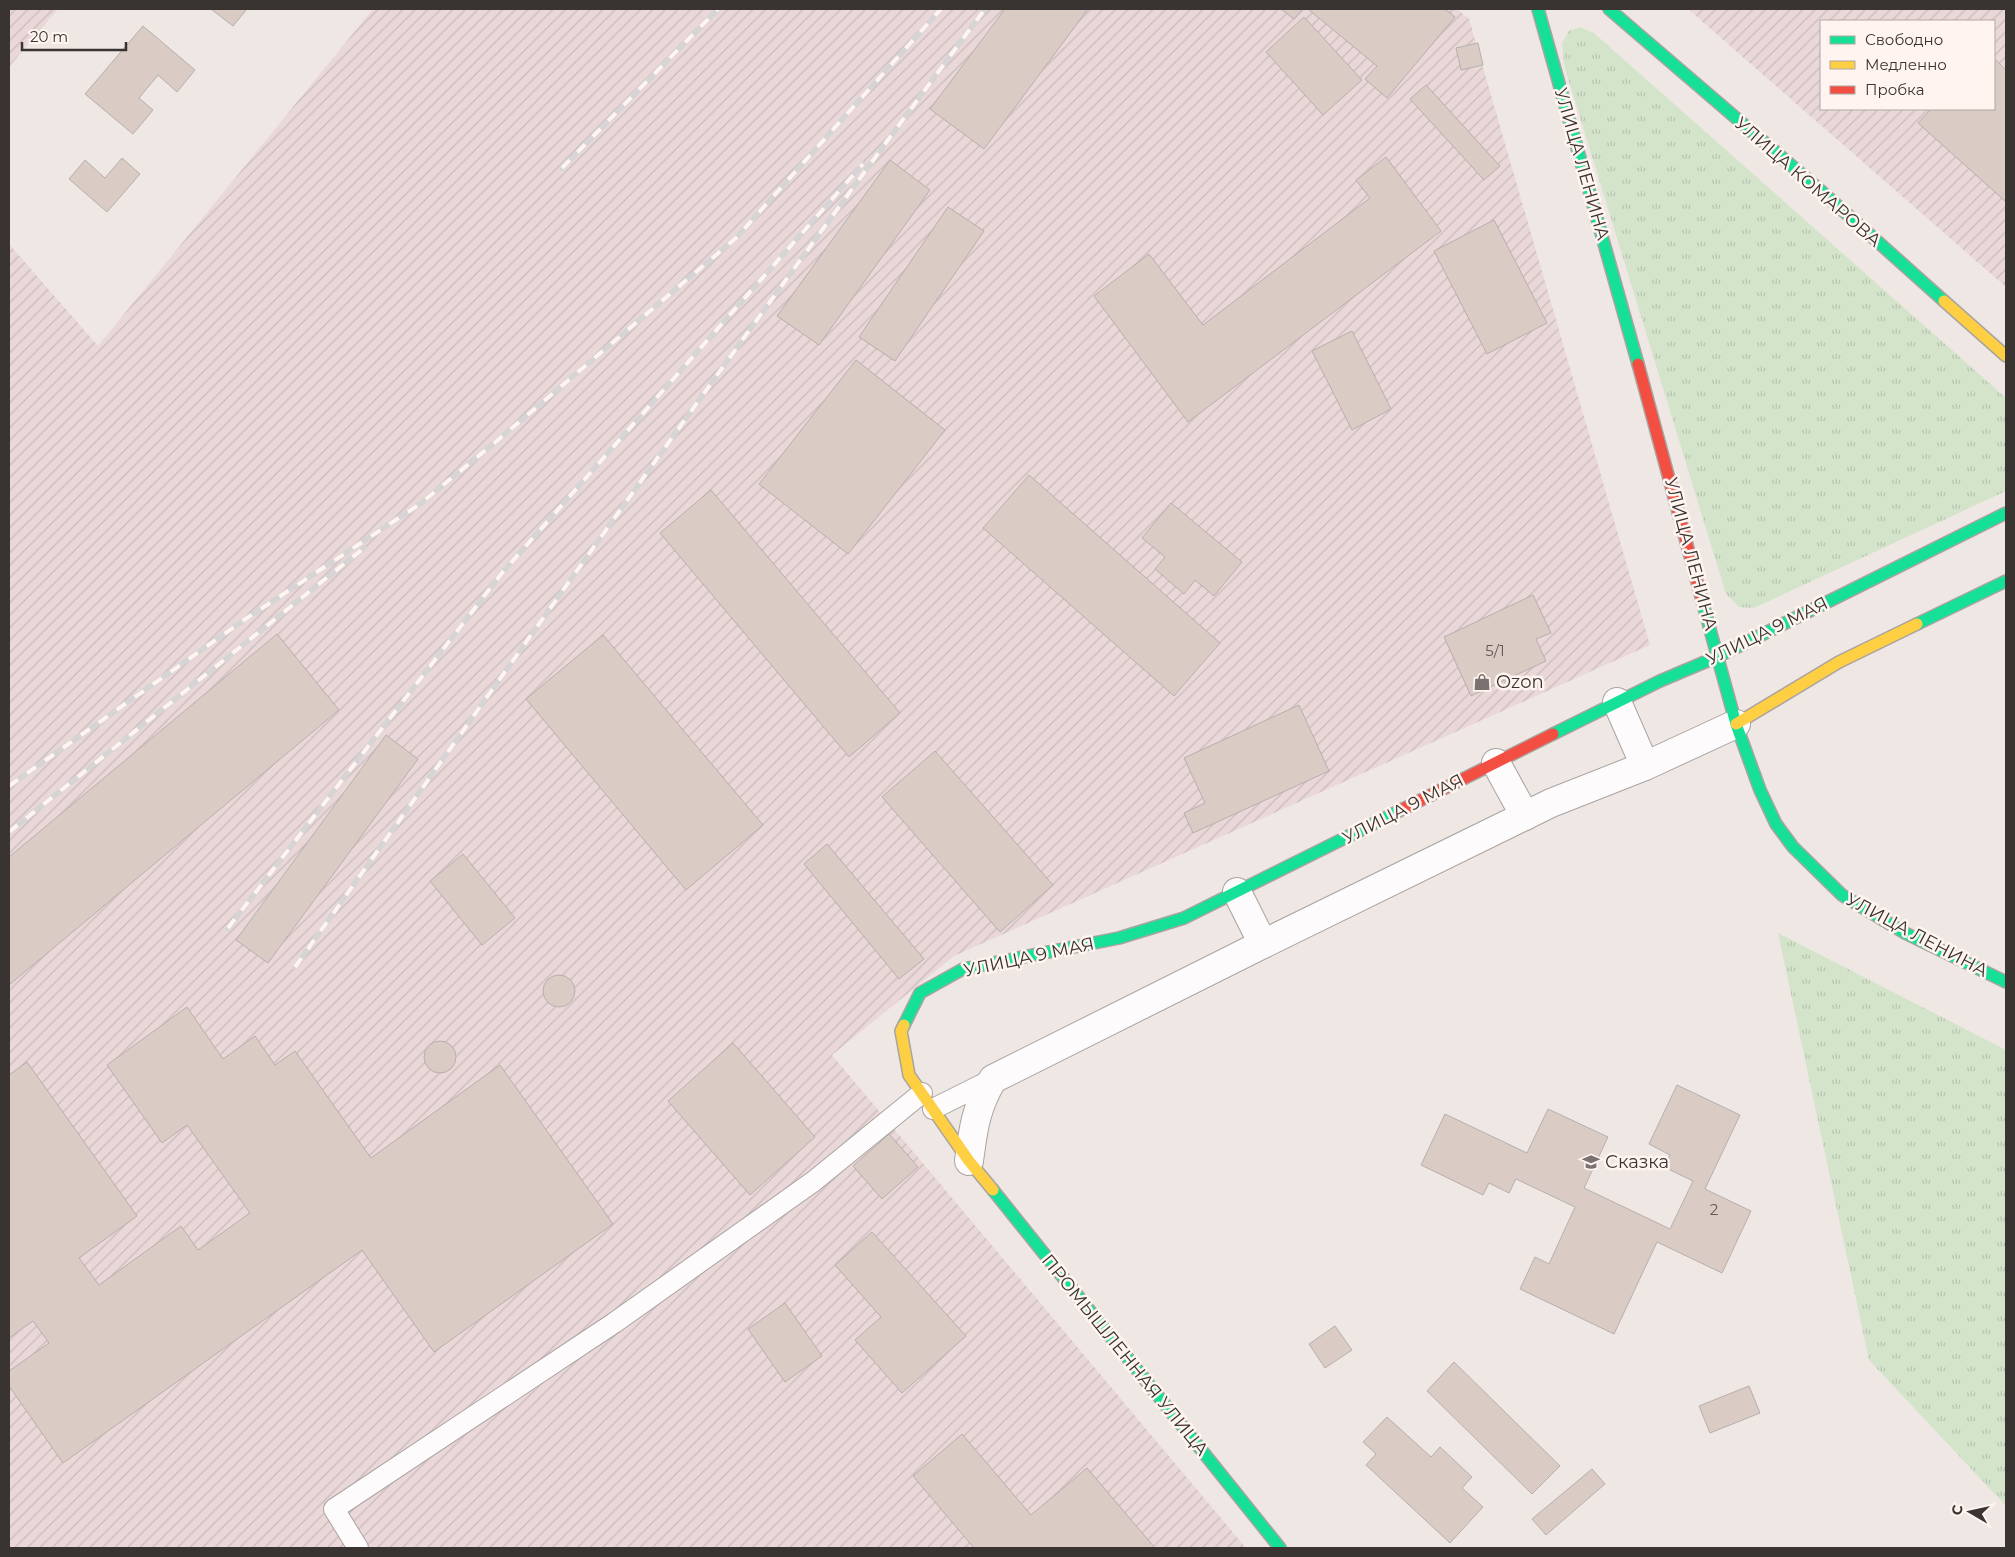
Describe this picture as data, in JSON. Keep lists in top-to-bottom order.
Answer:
{
  "streets": {
    "street": [
      "УЛИЦА ЛЕНИНА",
      "УЛИЦА КОМАРОВА",
      "УЛИЦА 9 МАЯ",
      "ПРОМЫШЛЕННАЯ УЛИЦА"
    ]
  },
  "crossings": [
    ["УЛИЦА ЛЕНИНА", "УЛИЦА 9 МАЯ"],
    ["УЛИЦА 9 МАЯ", "ПРОМЫШЛЕННАЯ УЛИЦА"]
  ],
  "places": {
    "shop": ["Ozon"],
    "school or university": ["Сказка"]
  },
  "house_numbers": ["5/1", "2"],
  "legend": ["Свободно", "Медленно", "Пробка"],
  "scale_bar": "20 m",
  "north": "left"
}
